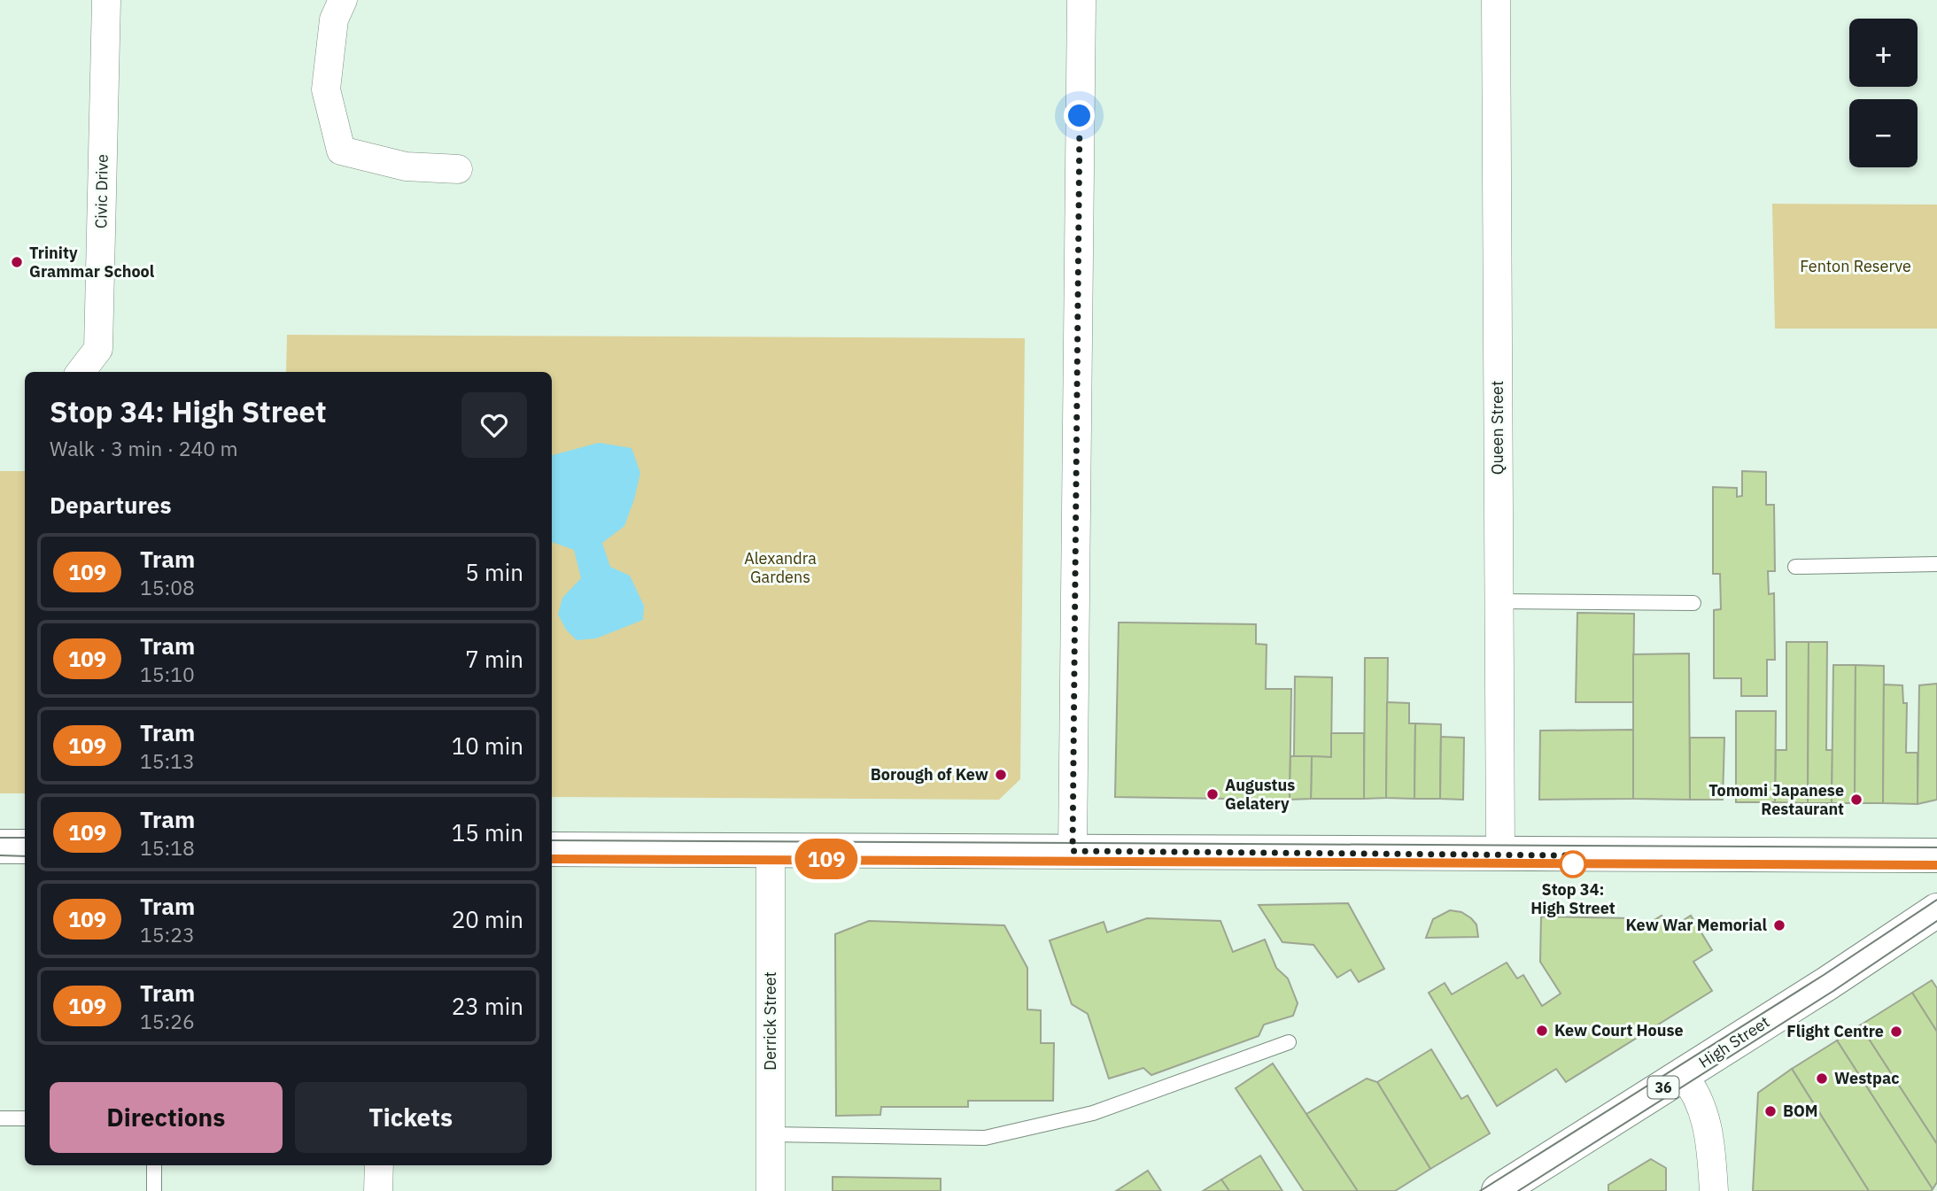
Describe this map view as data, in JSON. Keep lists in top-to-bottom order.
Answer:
{
  "streets": {
    "main road": ["High Street", "36"],
    "street": ["Civic Drive", "Queen Street", "Derrick Street"]
  },
  "parks": ["Fenton Reserve", "Alexandra Gardens"],
  "places": [
    "Trinity Grammar School",
    "Borough of Kew",
    "Augustus Gelatery",
    "Tomomi Japanese Restaurant",
    "Stop 34: High Street",
    "Kew War Memorial",
    "Kew Court House",
    "Flight Centre",
    "Westpac",
    "BOM"
  ],
  "lines": ["tram line 109"],
  "page": {
    "on_map": "109",
    "map_buttons": ["+", "−"],
    "heading": [
      ["Stop 34: High Street", "Walk · 3 min · 240 m"],
      "Departures"
    ],
    "list": [
      {
        "mark": "109",
        "name": "Tram",
        "note": "15:08",
        "value": "5 min"
      },
      {
        "mark": "109",
        "name": "Tram",
        "note": "15:10",
        "value": "7 min"
      },
      {
        "mark": "109",
        "name": "Tram",
        "note": "15:13",
        "value": "10 min"
      },
      {
        "mark": "109",
        "name": "Tram",
        "note": "15:18",
        "value": "15 min"
      },
      {
        "mark": "109",
        "name": "Tram",
        "note": "15:23",
        "value": "20 min"
      },
      {
        "mark": "109",
        "name": "Tram",
        "note": "15:26",
        "value": "23 min"
      }
    ],
    "buttons": ["Directions", "Tickets"]
  }
}
